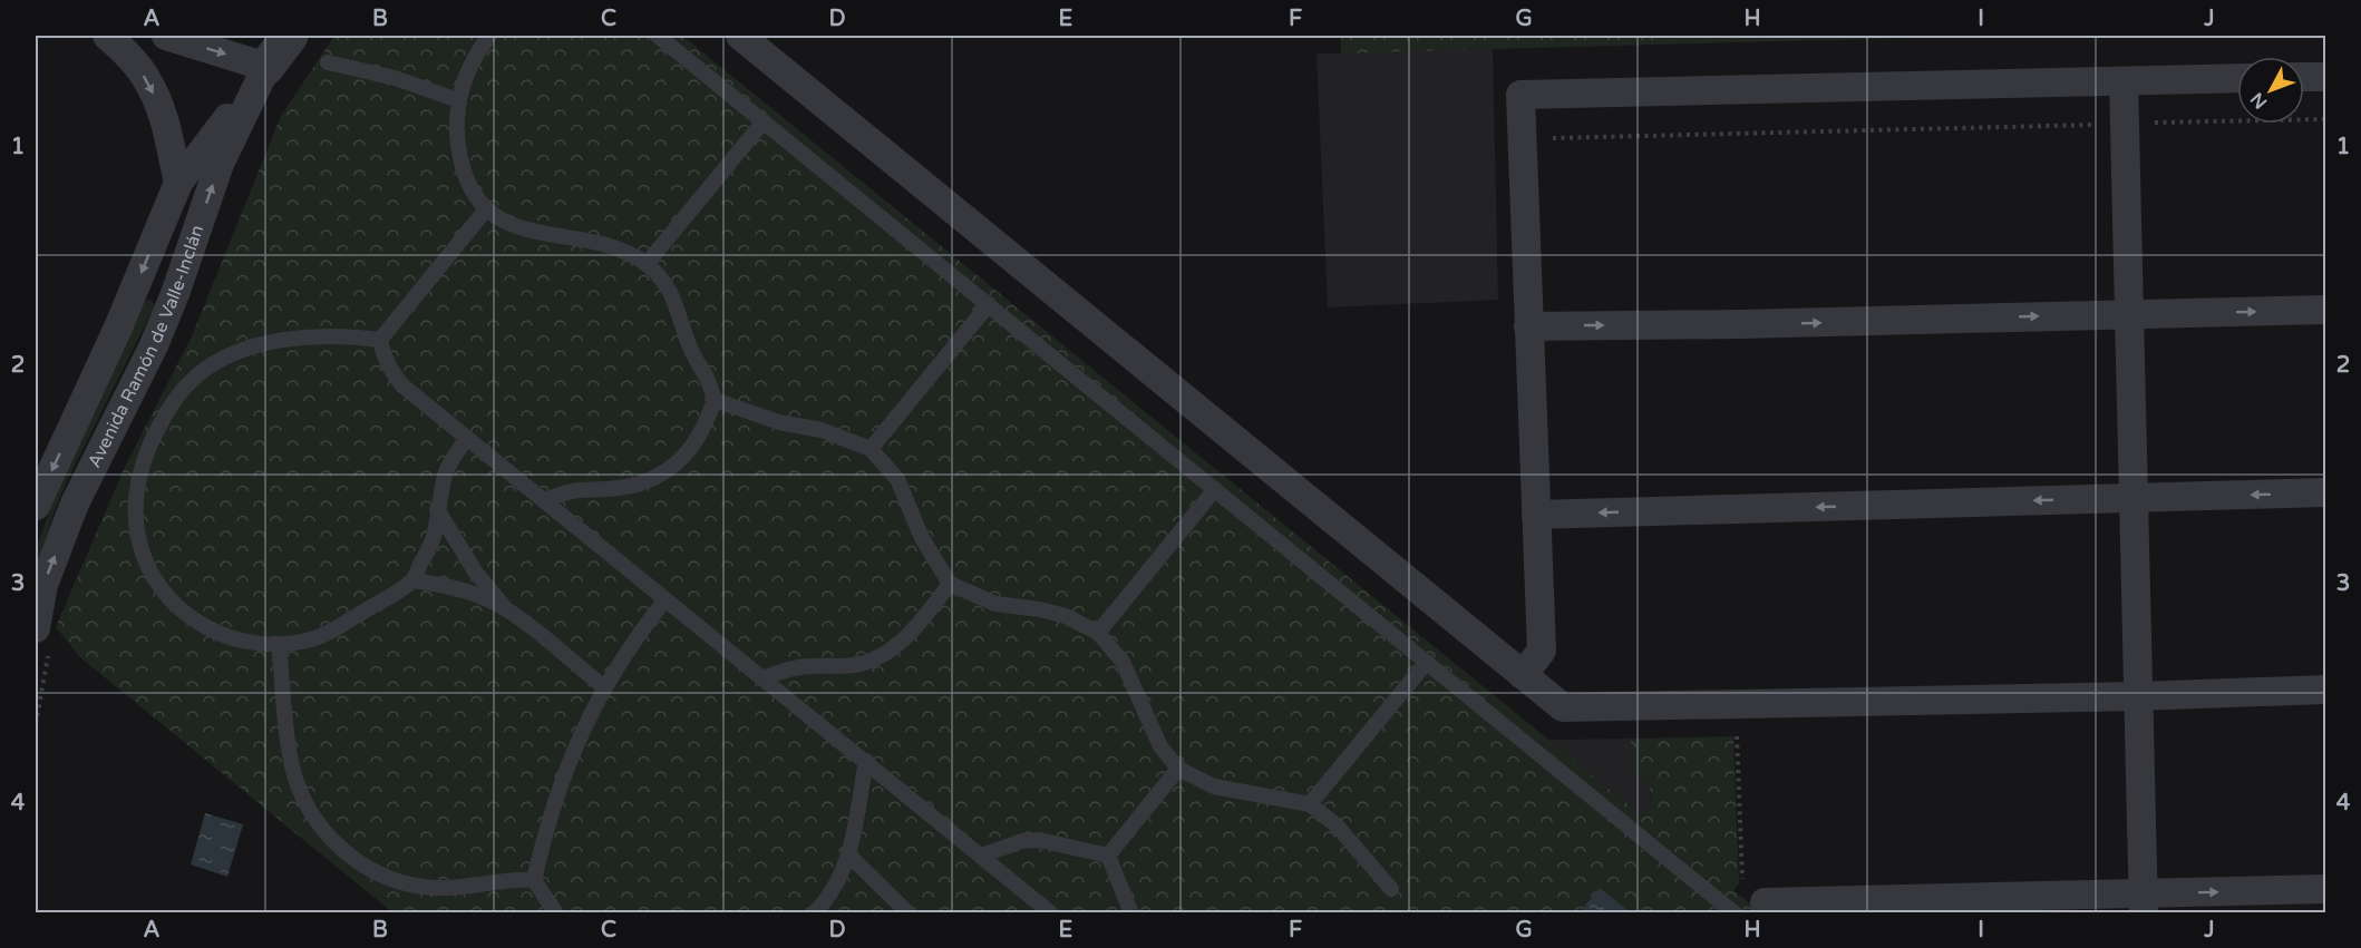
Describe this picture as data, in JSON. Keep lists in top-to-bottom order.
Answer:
{
  "streets": {
    "street": ["Avenida Ramón de Valle-Inclán"]
  },
  "north": "bottom left",
  "grid": {
    "columns": [
      "A",
      "B",
      "C",
      "D",
      "E",
      "F",
      "G",
      "H",
      "I",
      "J"
    ],
    "rows": [
      "1",
      "2",
      "3",
      "4"
    ]
  }
}
